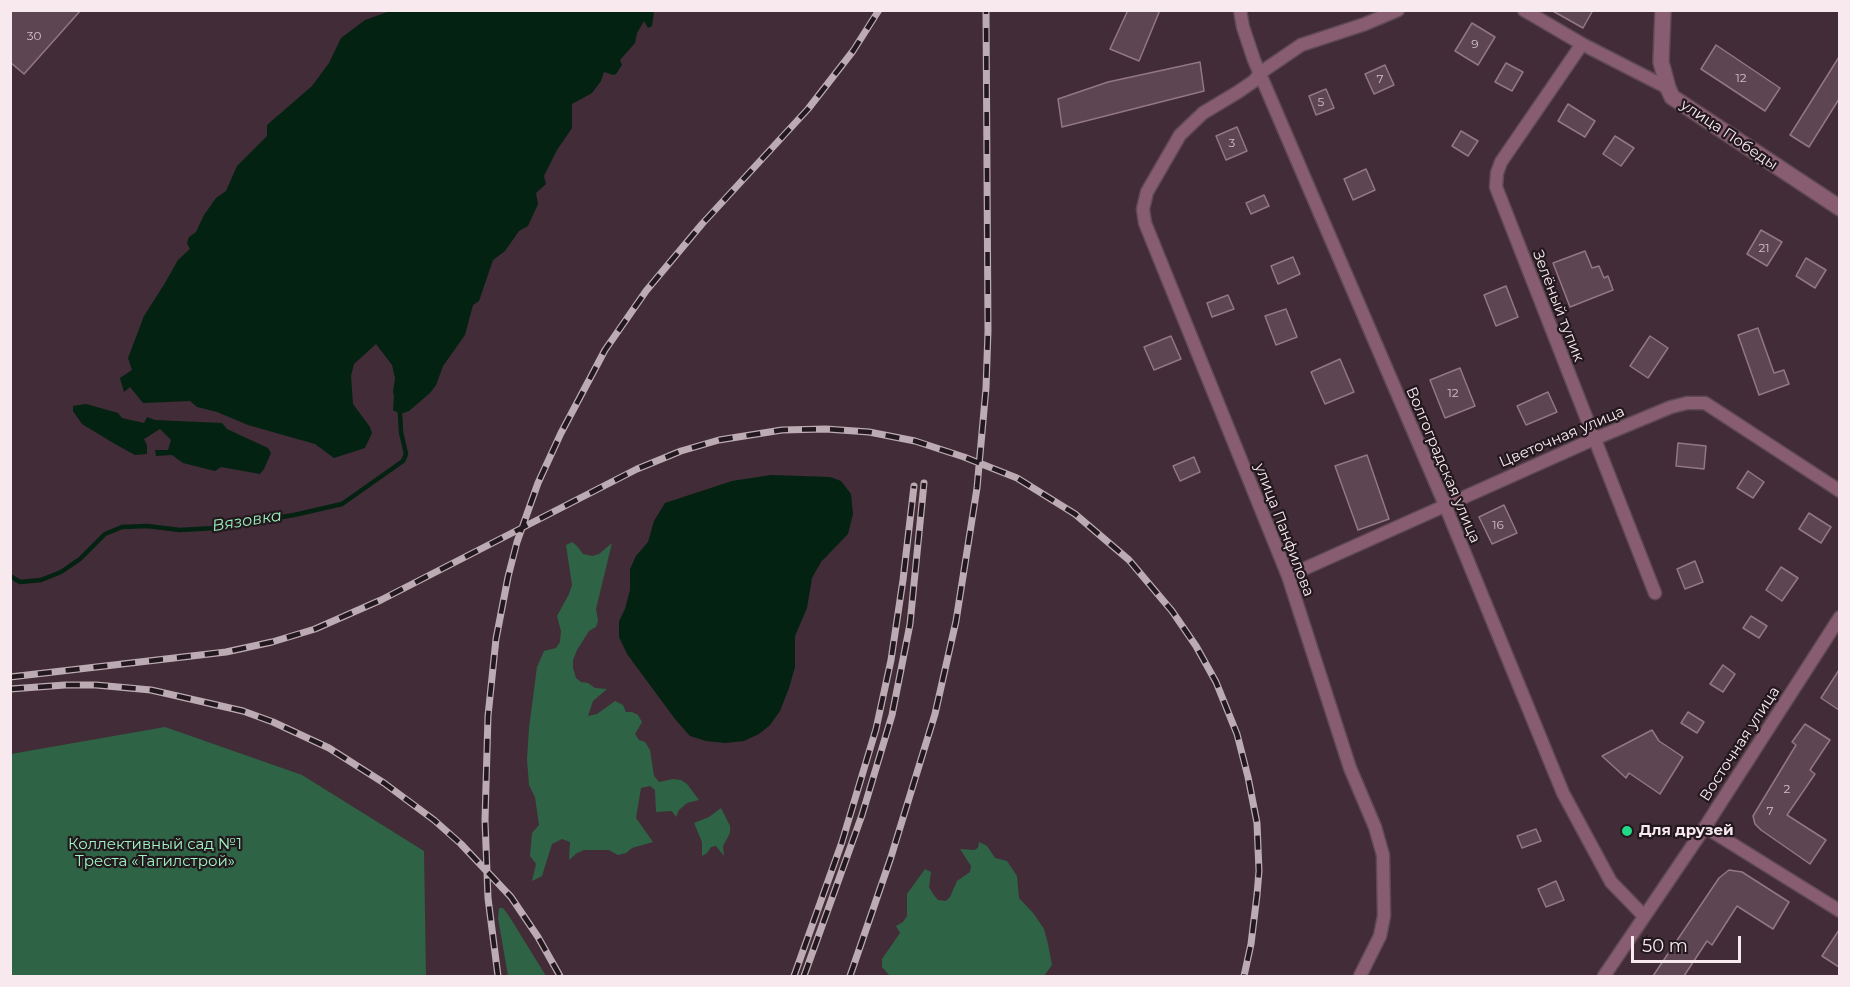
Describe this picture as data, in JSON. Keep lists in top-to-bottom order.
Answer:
{
  "streets": {
    "street": [
      "улица Победы",
      "Зелёный тупик",
      "Цветочная улица",
      "Волгоградская улица",
      "улица Панфилова",
      "Восточная улица"
    ]
  },
  "crossings": [
    ["улица Победы", "Зелёный тупик"],
    ["Зелёный тупик", "Цветочная улица"],
    ["Цветочная улица", "Волгоградская улица"],
    ["Цветочная улица", "улица Панфилова"],
    ["Волгоградская улица", "улица Панфилова"],
    ["Волгоградская улица", "Восточная улица"]
  ],
  "water": ["Вязовка"],
  "parks": ["Коллективный сад №1 Треста «Тагилстрой»"],
  "places": ["Для друзей"],
  "house_numbers": [
    "30",
    "9",
    "12",
    "7",
    "5",
    "3",
    "21",
    "12",
    "16",
    "2",
    "7"
  ],
  "scale_bar": "50 m"
}
